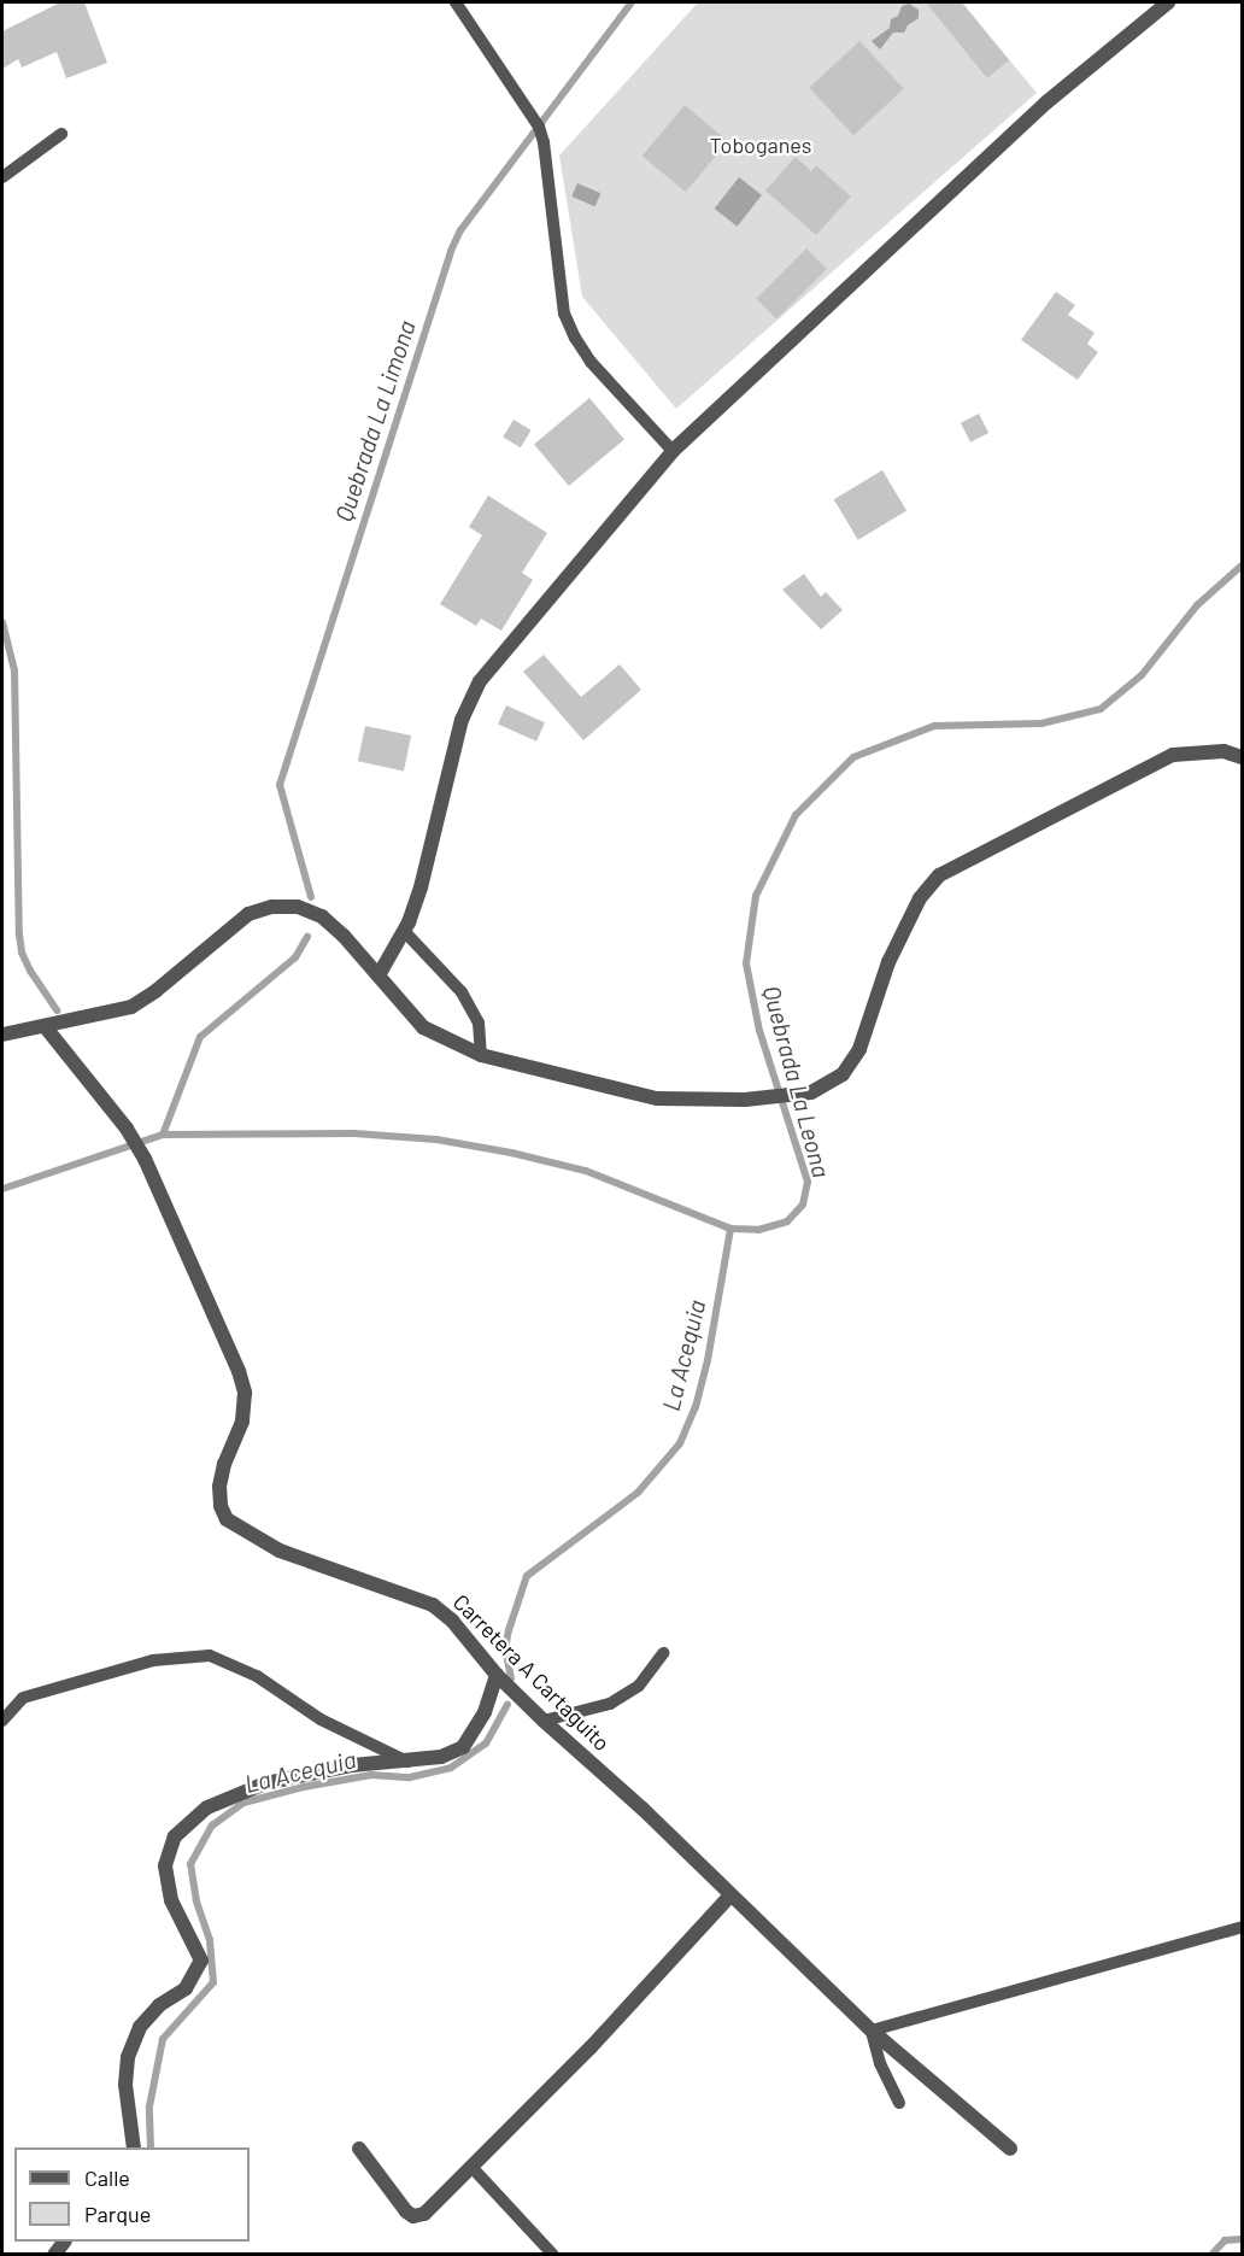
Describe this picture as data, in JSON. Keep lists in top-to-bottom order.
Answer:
{
  "streets": {
    "street": ["Carretera A Cartaguito"]
  },
  "water": ["Quebrada La Limona", "Quebrada La Leona", "La Acequia"],
  "parks": ["Toboganes"],
  "legend": ["Calle", "Parque"]
}
